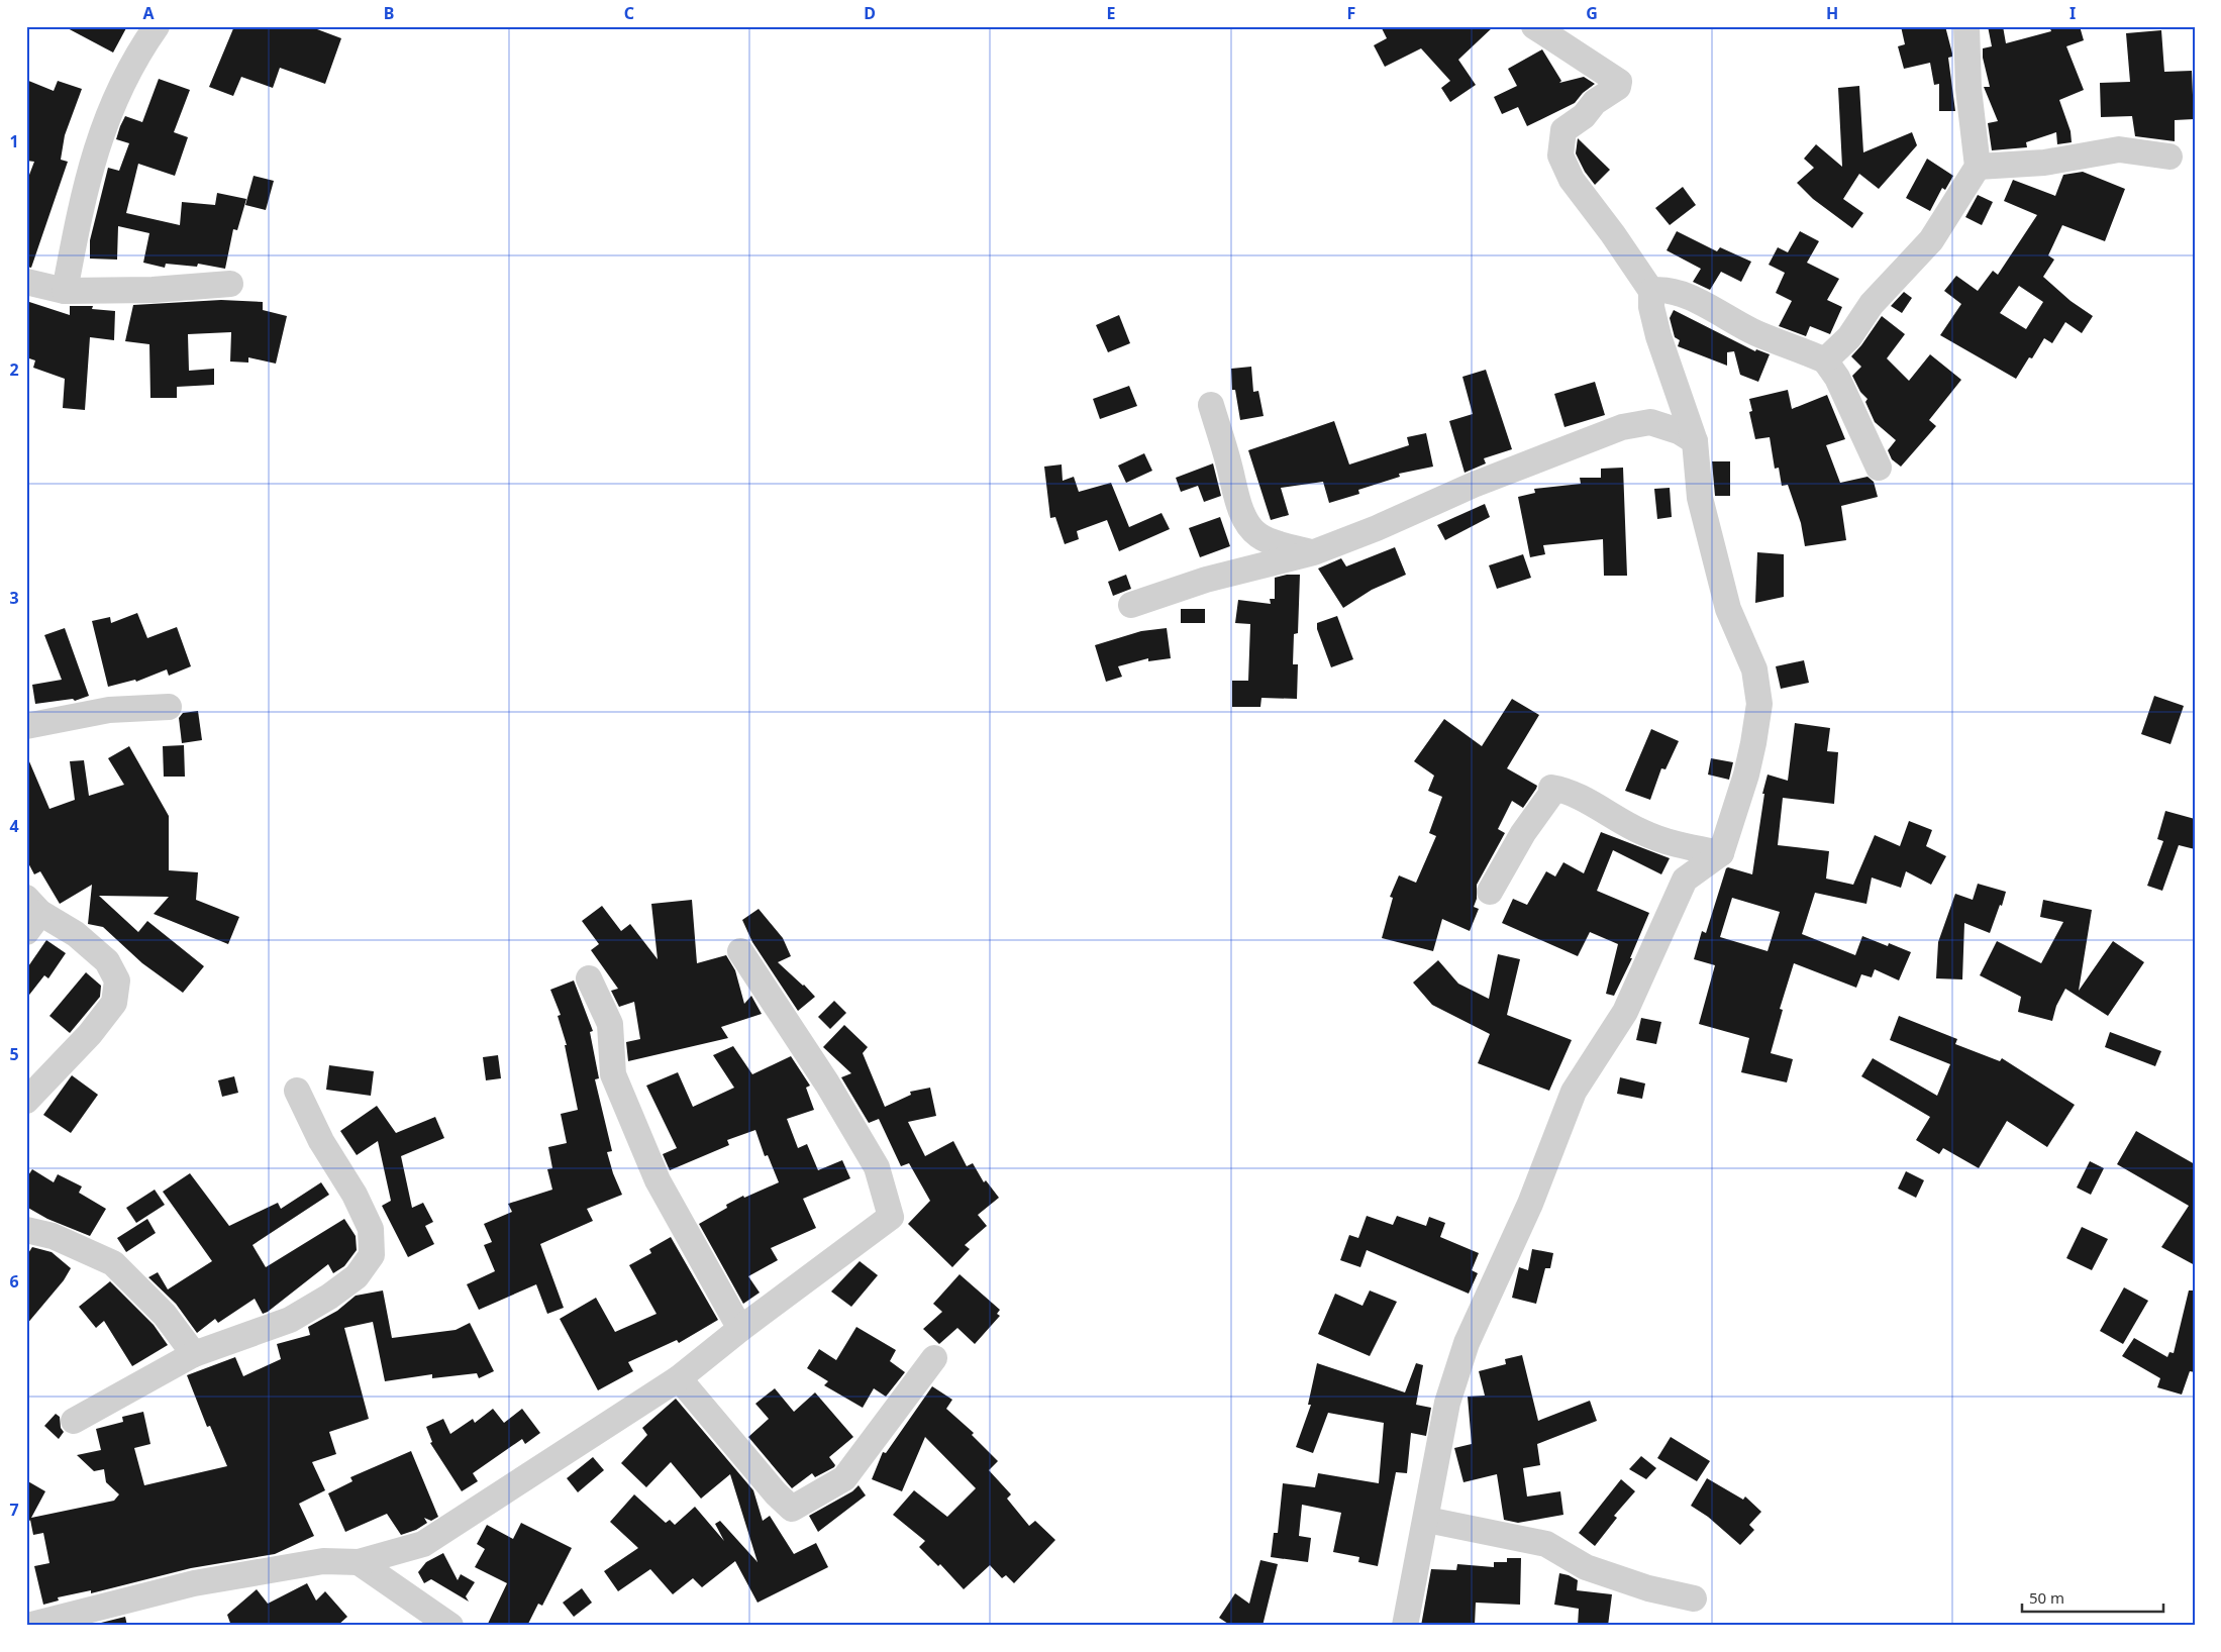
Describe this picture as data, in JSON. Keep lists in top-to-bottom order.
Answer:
{
  "scale_bar": "50 m",
  "grid": {
    "columns": [
      "A",
      "B",
      "C",
      "D",
      "E",
      "F",
      "G",
      "H",
      "I"
    ],
    "rows": [
      "1",
      "2",
      "3",
      "4",
      "5",
      "6",
      "7"
    ]
  }
}
